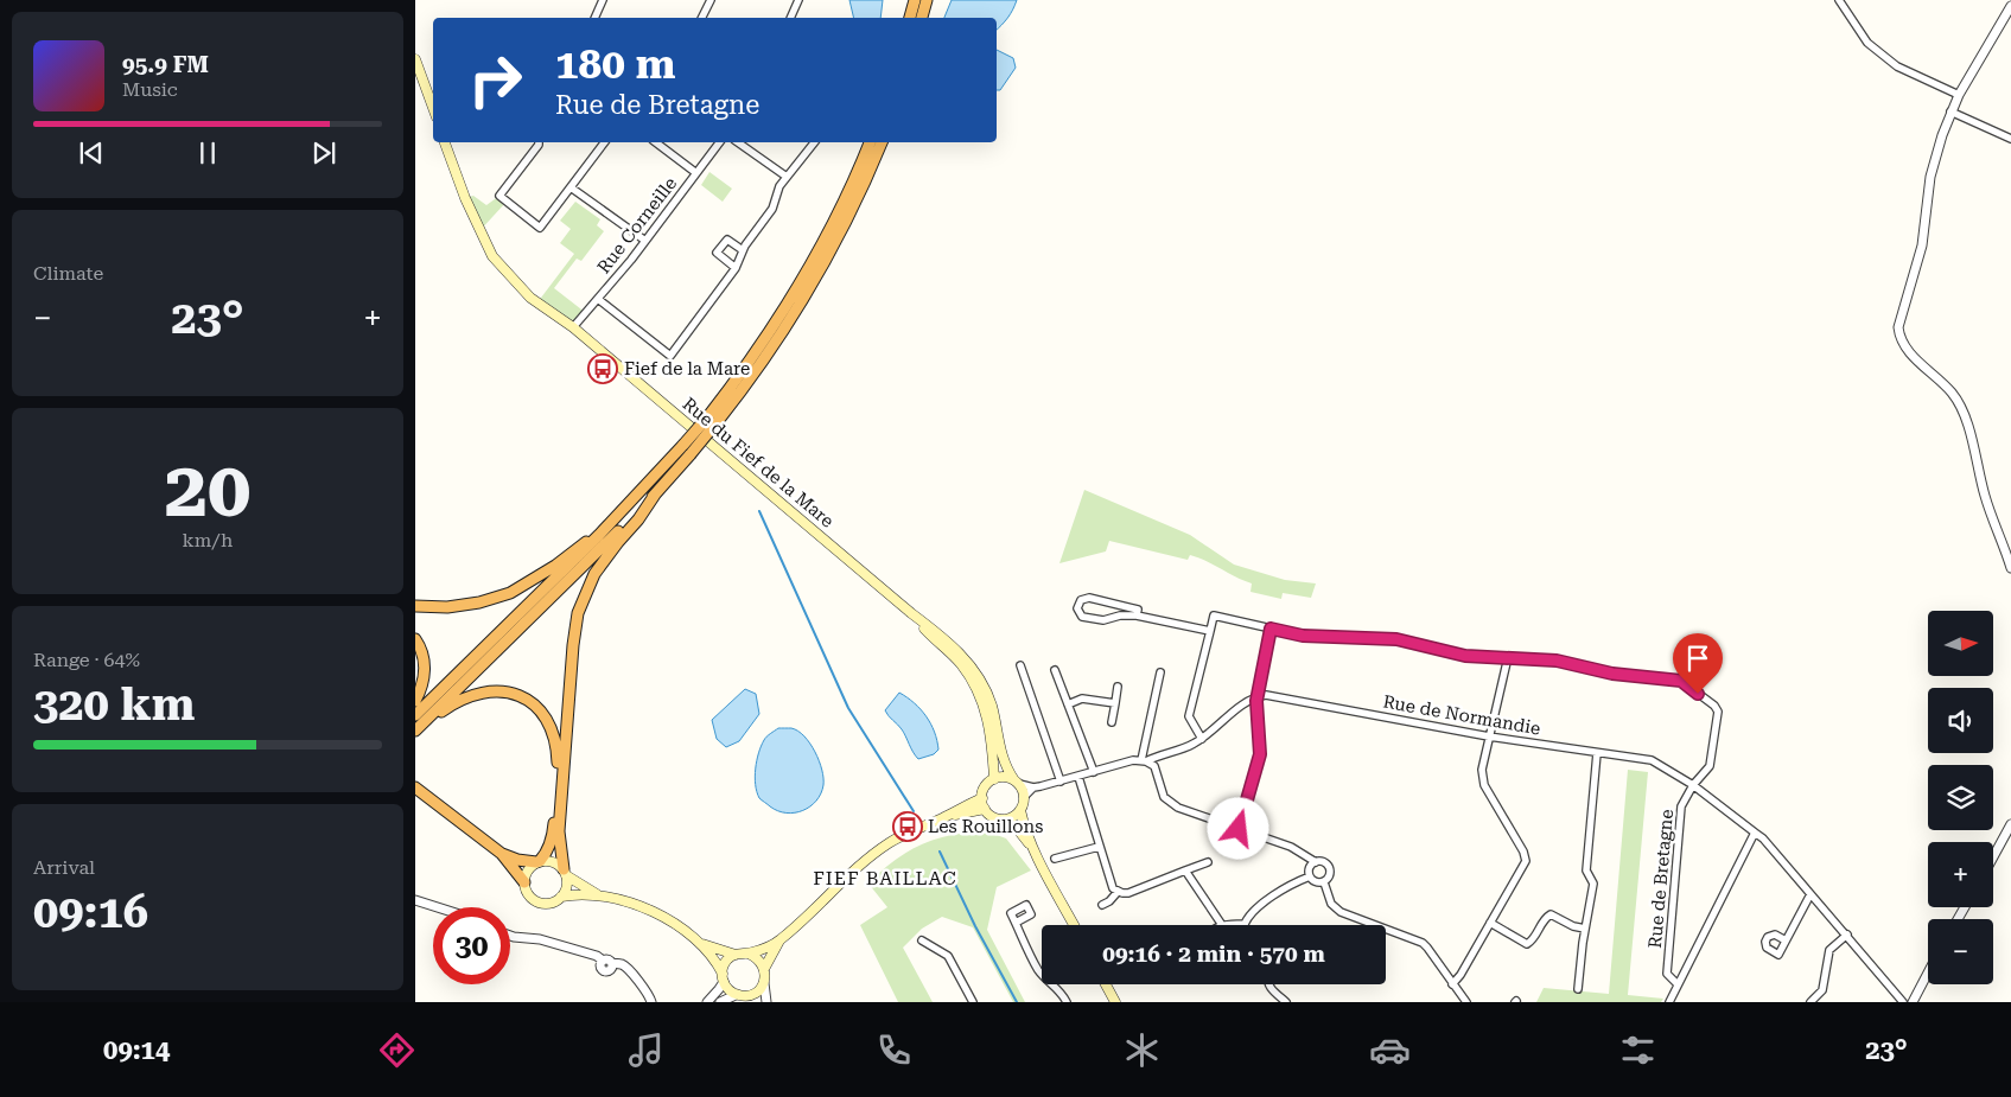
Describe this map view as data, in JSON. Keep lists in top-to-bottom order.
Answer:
{
  "streets": {
    "main road": ["Rue du Fief de la Mare"],
    "street": ["Rue Corneille", "Rue de Normandie", "Rue de Bretagne"]
  },
  "crossings": [
    ["Rue Corneille", "Rue du Fief de la Mare"],
    ["Rue de Normandie", "Rue de Bretagne"]
  ],
  "districts": ["FIEF BAILLAC"],
  "places": {
    "bus stop": ["Fief de la Mare", "Les Rouillons"]
  },
  "north": "right",
  "page": {
    "turn": ["180 m", "Rue de Bretagne"],
    "song": ["95.9 FM", "Music"],
    "tile": [
      "Climate",
      ["20", "km/h"],
      ["Range · 64%", "320 km"],
      ["Arrival", "09:16"]
    ],
    "heat": ["−", "23°", "+"],
    "map_buttons": ["+", "−"],
    "limit": "30",
    "trip": "09:16 · 2 min · 570 m",
    "tabs": ["09:14", "23°"]
  }
}
